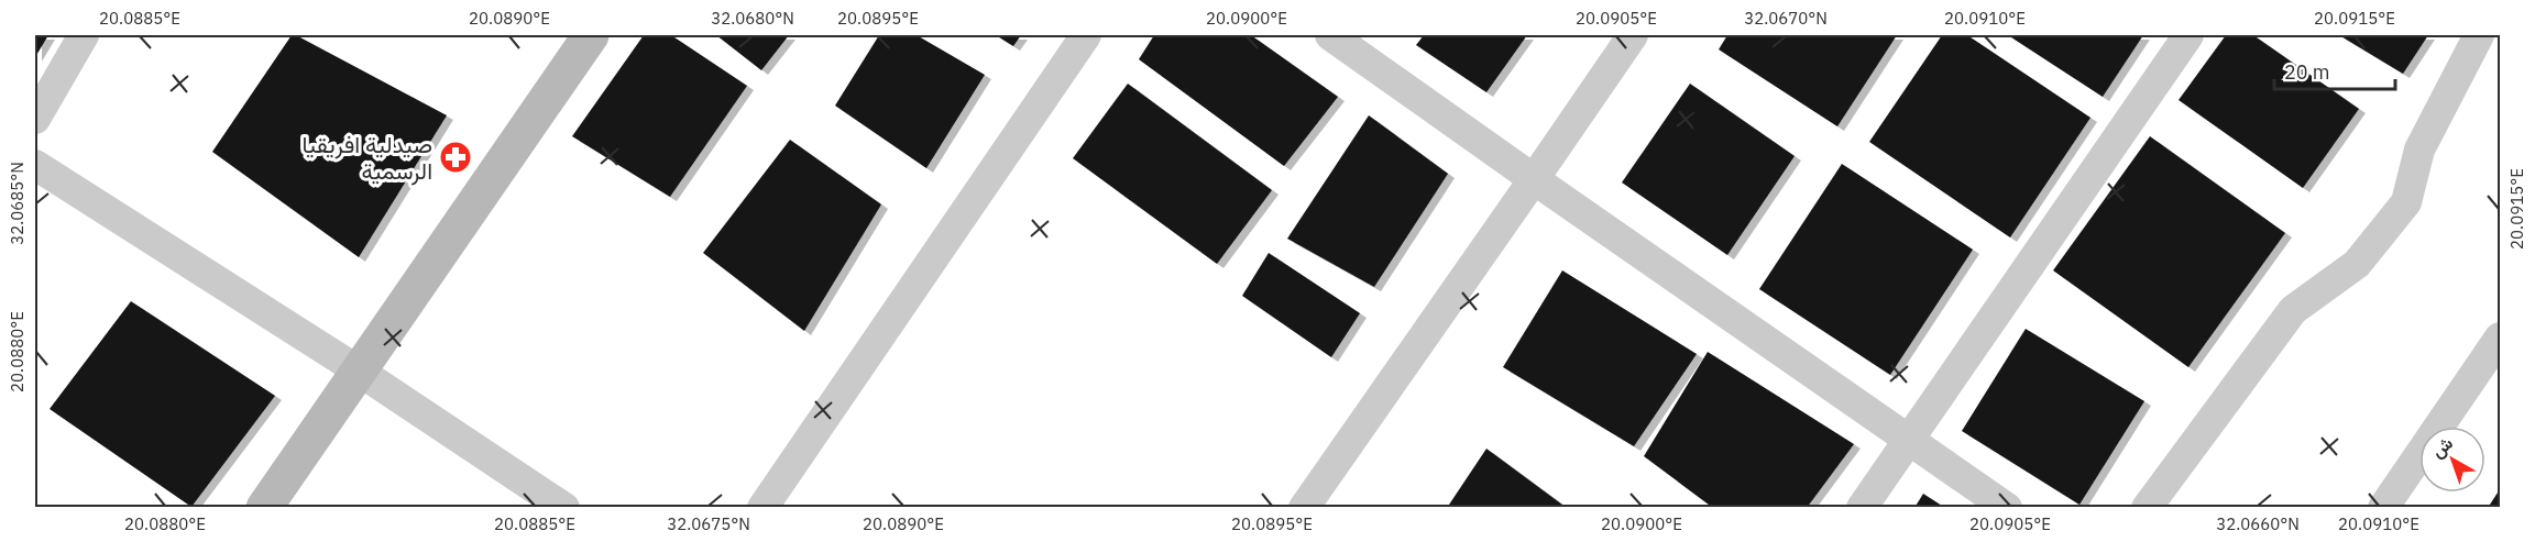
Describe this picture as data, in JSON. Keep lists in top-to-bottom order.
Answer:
{
  "places": {
    "pharmacy": ["صيدلية افريقيا الرسمية"]
  },
  "scale_bar": "20 m",
  "north": "top left",
  "coordinates": [
    "20.0885°E",
    "20.0890°E",
    "32.0680°N",
    "20.0895°E",
    "20.0900°E",
    "20.0905°E",
    "32.0670°N",
    "20.0910°E",
    "20.0915°E",
    "32.0685°N",
    "20.0880°E",
    "32.0675°N",
    "32.0660°N"
  ]
}
